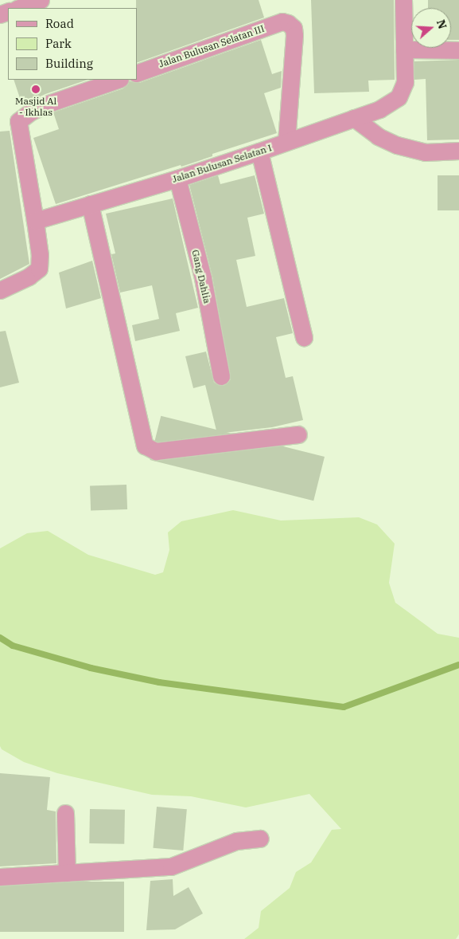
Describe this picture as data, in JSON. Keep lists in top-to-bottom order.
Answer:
{
  "streets": {
    "street": ["Jalan Bulusan Selatan III", "Jalan Bulusan Selatan I", "Gang Dahlia"]
  },
  "crossings": [
    ["Jalan Bulusan Selatan III", "Jalan Bulusan Selatan I"],
    ["Jalan Bulusan Selatan I", "Gang Dahlia"]
  ],
  "places": ["Masjid Al - Ikhlas"],
  "legend": ["Road", "Park", "Building"],
  "north": "right"
}
